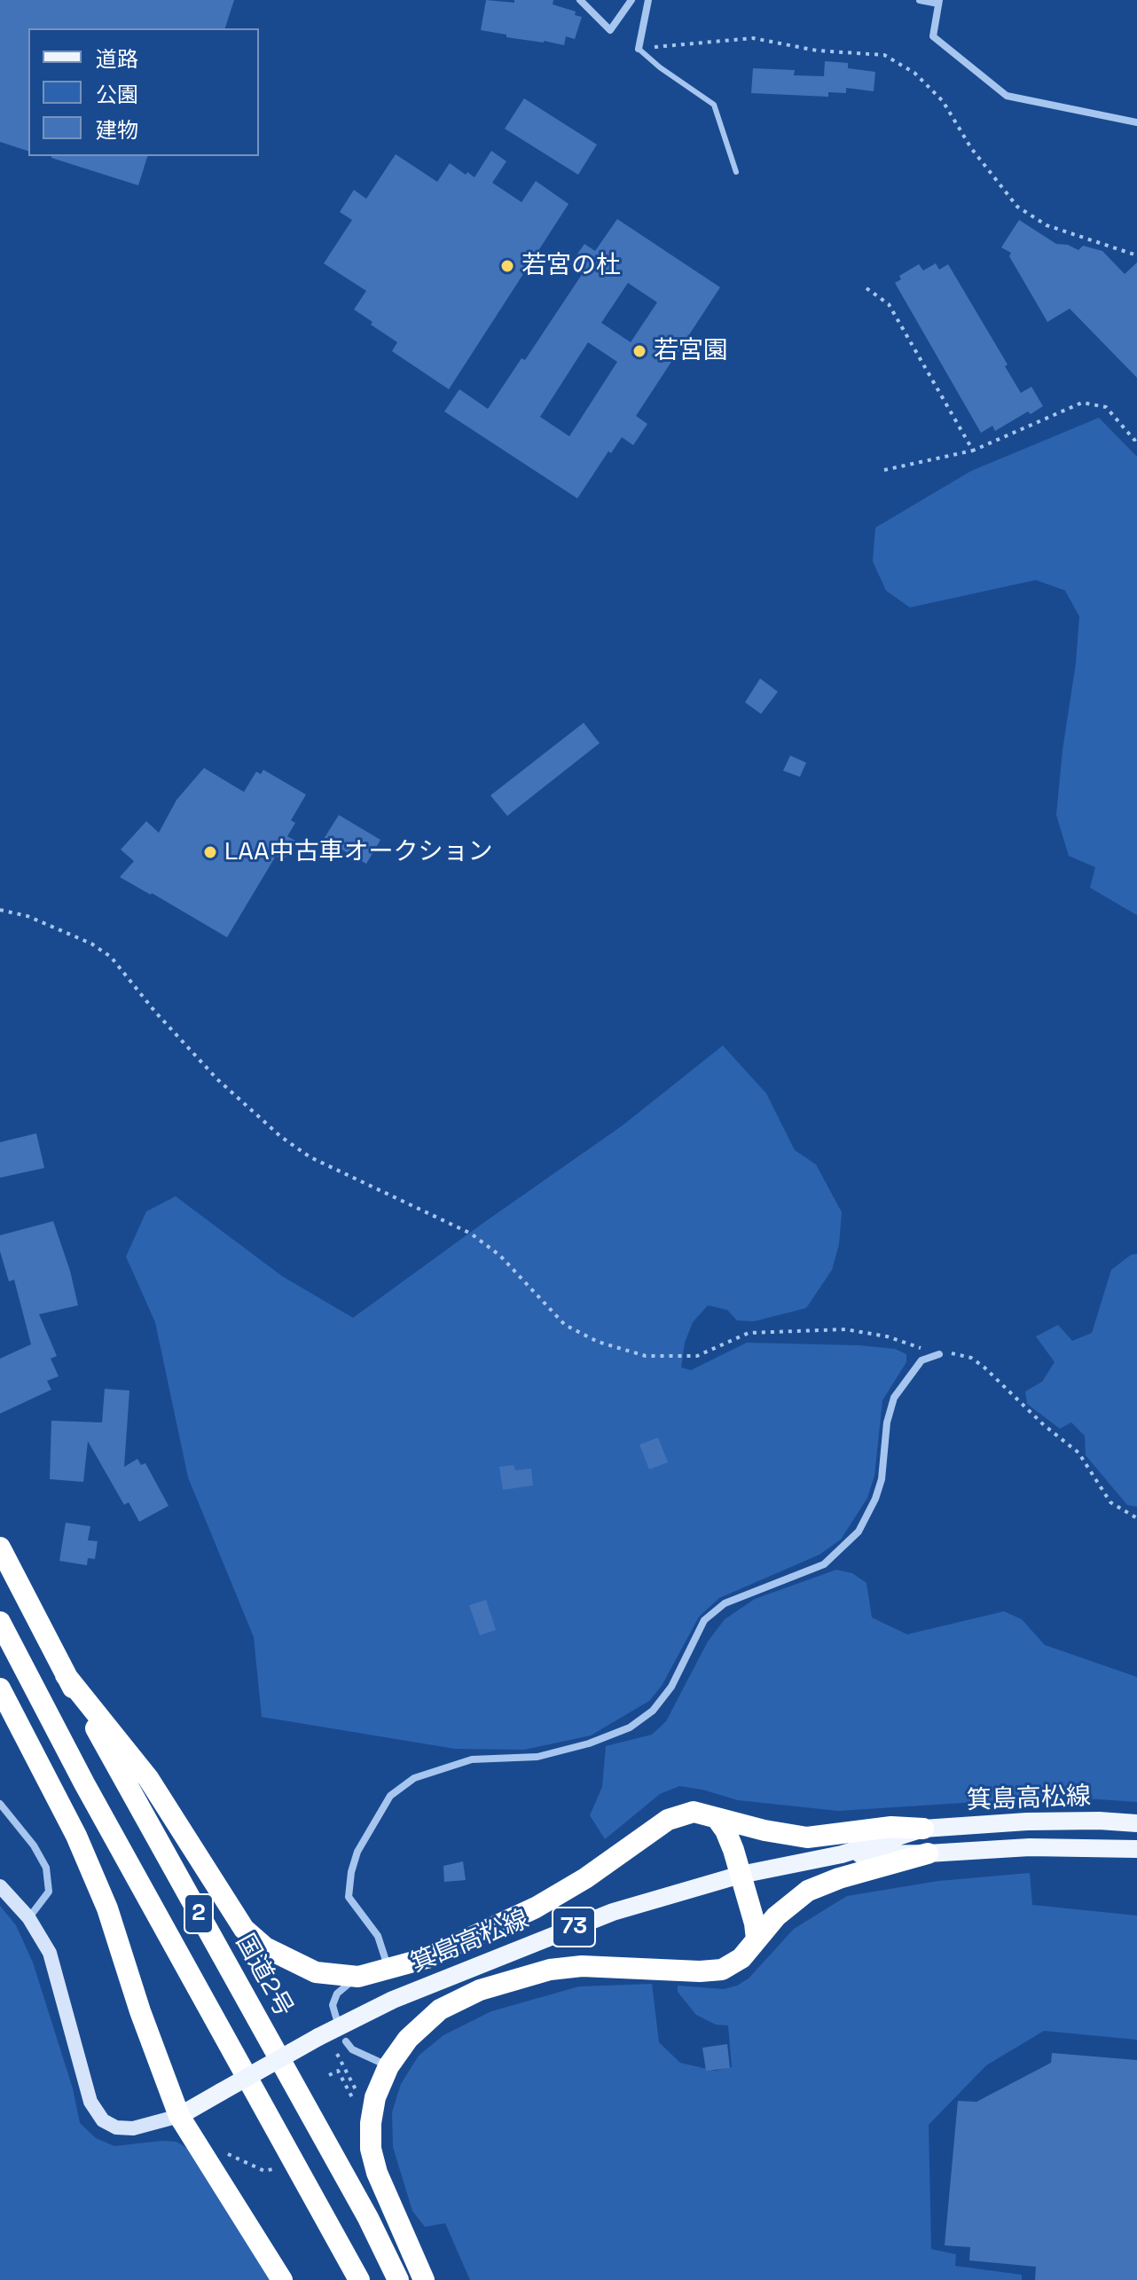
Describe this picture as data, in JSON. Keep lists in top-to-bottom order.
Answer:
{
  "streets": {
    "highway": ["2", "国道2号"],
    "main road": ["箕島高松線", "73"]
  },
  "places": ["若宮の杜", "若宮園", "LAA中古車オークション"],
  "legend": ["道路", "公園", "建物"]
}
